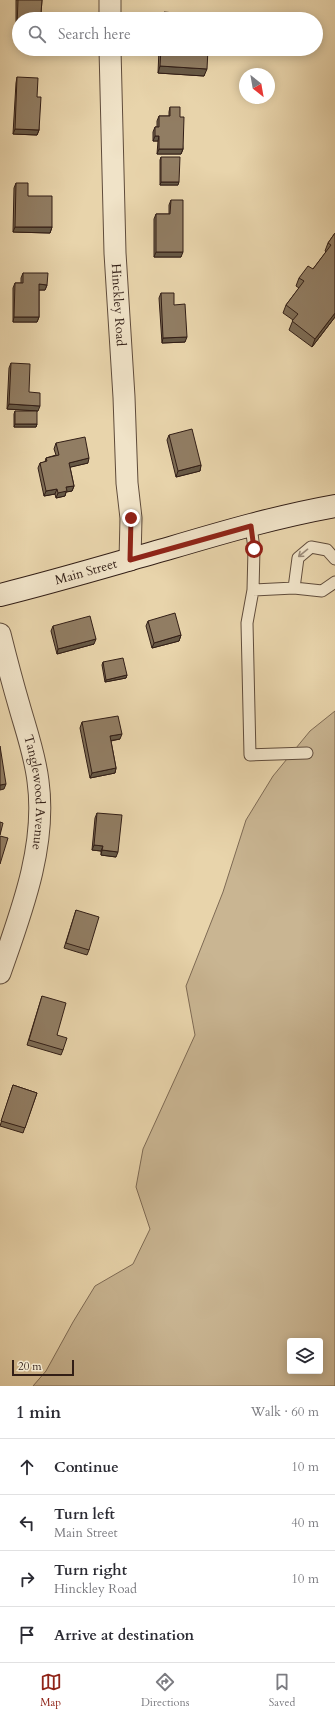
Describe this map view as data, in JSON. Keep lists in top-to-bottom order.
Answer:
{
  "streets": {
    "main road": ["Main Street"],
    "street": ["Hinckley Road", "Tanglewood Avenue"]
  },
  "crossings": [
    ["Hinckley Road", "Main Street"]
  ],
  "scale_bar": "20 m",
  "north": "bottom right",
  "page": {
    "search": "Search here",
    "scale": "20 m",
    "heading": ["1 min", "Walk · 60 m"],
    "list": [
      ["Continue", "10 m"],
      ["Turn left", "Main Street", "40 m"],
      ["Turn right", "Hinckley Road", "10 m"],
      "Arrive at destination"
    ],
    "nav": ["Map", "Directions", "Saved"]
  }
}
